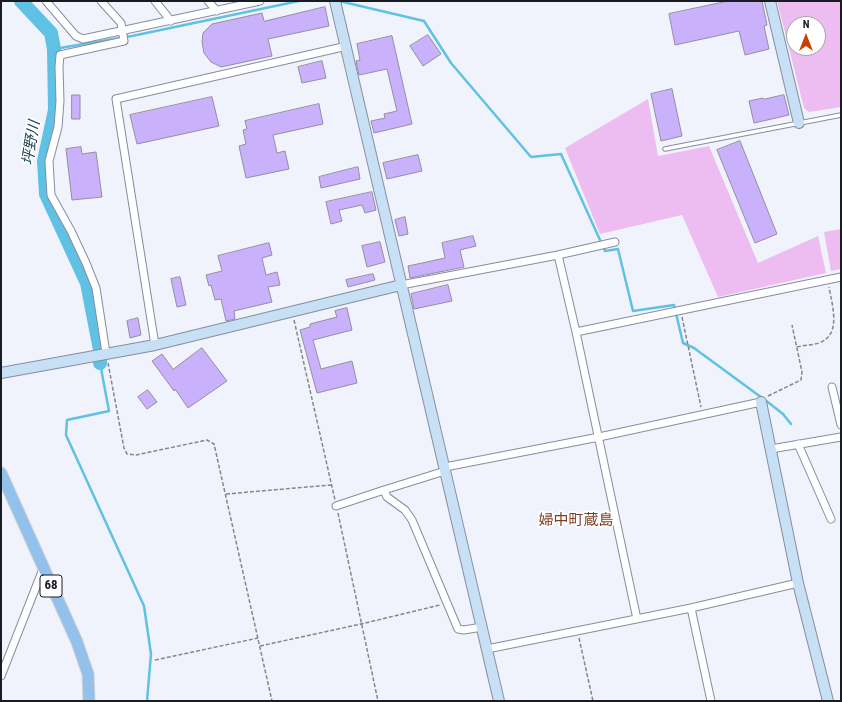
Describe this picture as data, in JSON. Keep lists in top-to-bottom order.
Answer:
{
  "streets": {
    "main road": ["68"]
  },
  "districts": ["婦中町蔵島"],
  "water": ["坪野川"],
  "north": "top"
}
